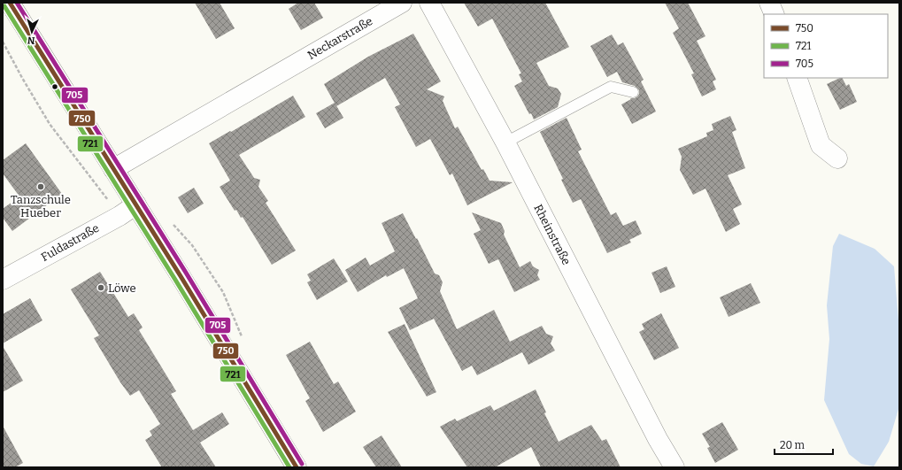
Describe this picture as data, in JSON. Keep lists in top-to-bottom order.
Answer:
{
  "streets": {
    "street": ["Neckarstraße", "Rheinstraße", "Fuldastraße"]
  },
  "places": ["Tanzschule Hueber", "Löwe"],
  "lines": ["transit line 750", "transit line 705", "transit line 721"],
  "legend": ["750", "721", "705"],
  "scale_bar": "20 m",
  "north": "bottom"
}
